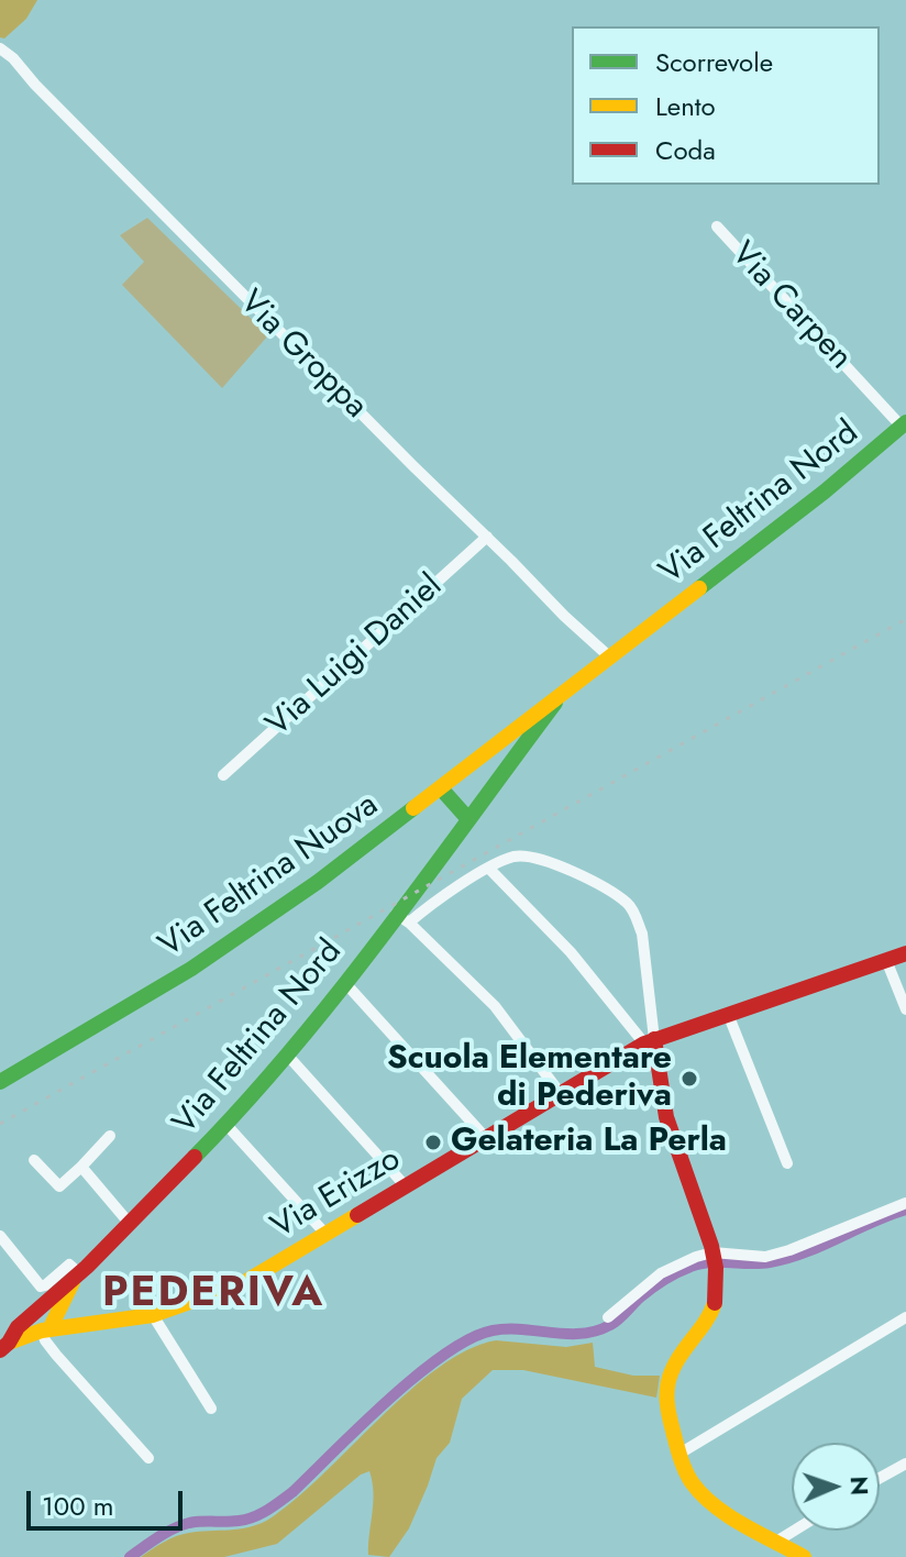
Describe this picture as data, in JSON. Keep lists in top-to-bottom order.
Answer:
{
  "streets": {
    "main road": ["Via Feltrina Nord", "Via Feltrina Nuova", "Via Erizzo"],
    "street": ["Via Carpen", "Via Groppa", "Via Luigi Daniel"]
  },
  "crossings": [
    ["Via Carpen", "Via Feltrina Nord"],
    ["Via Groppa", "Via Feltrina Nord"],
    ["Via Groppa", "Via Luigi Daniel"],
    ["Via Feltrina Nord", "Via Feltrina Nuova"],
    ["Via Feltrina Nord", "Via Erizzo"]
  ],
  "districts": ["PEDERIVA"],
  "places": ["Scuola Elementare di Pederiva", "Gelateria La Perla"],
  "legend": ["Scorrevole", "Lento", "Coda"],
  "scale_bar": "100 m",
  "north": "right"
}
